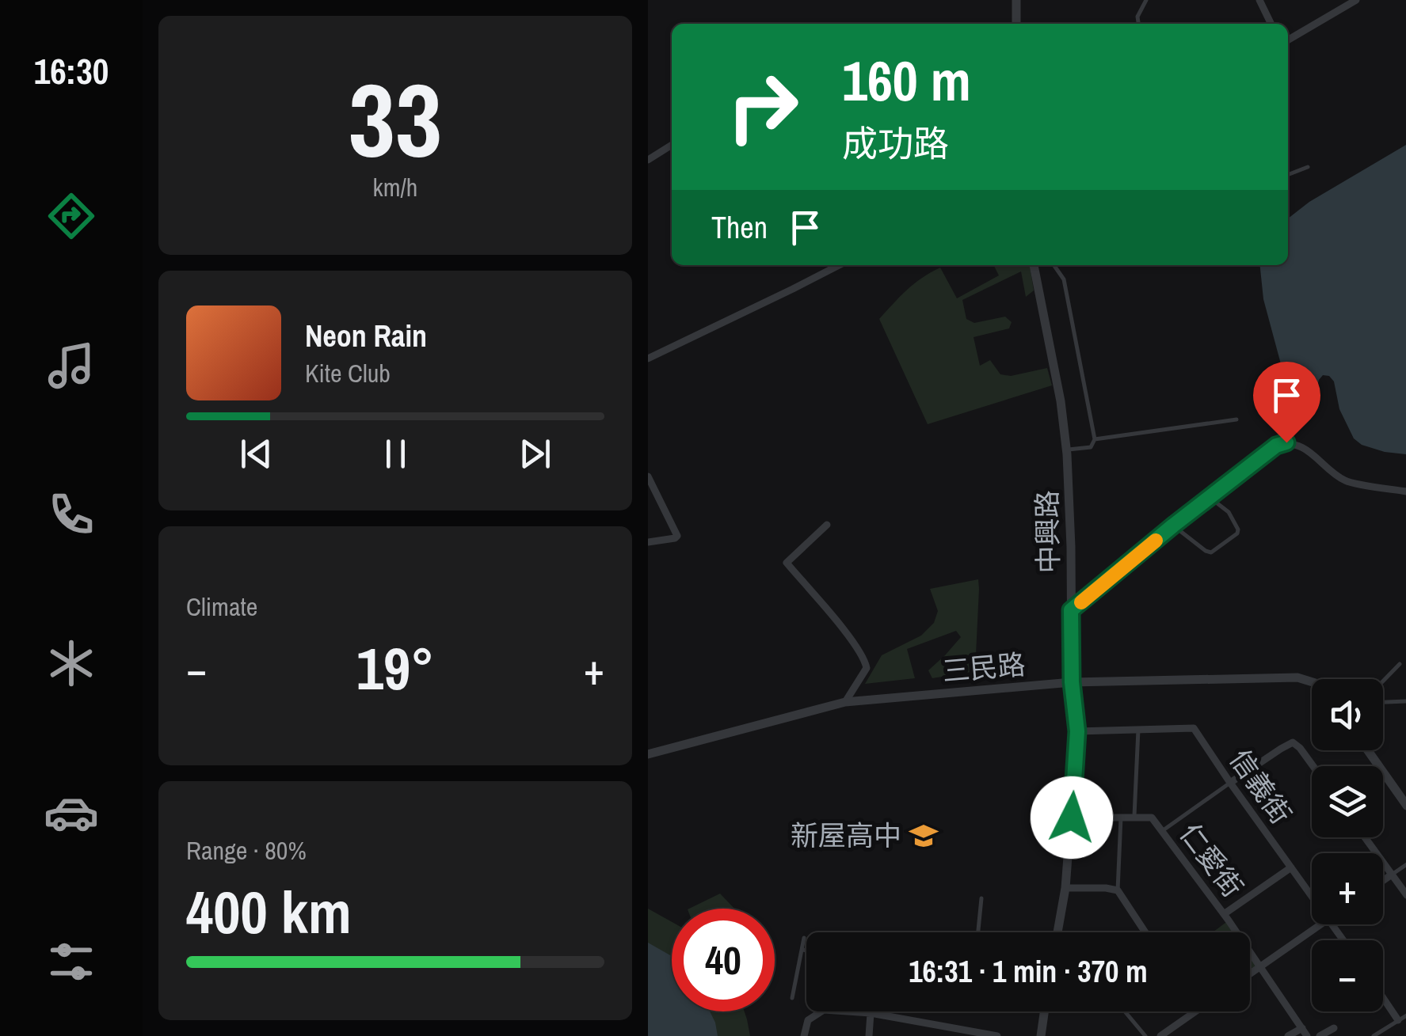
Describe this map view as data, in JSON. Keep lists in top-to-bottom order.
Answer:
{
  "streets": {
    "street": [
      "中興路",
      "三民路",
      "信義街",
      "仁愛街"
    ]
  },
  "crossings": [
    ["中興路", "三民路"]
  ],
  "places": {
    "school or university": ["新屋高中"]
  },
  "page": {
    "tabs": "16:30",
    "tile": [
      ["33", "km/h"],
      "Climate",
      ["Range · 80%", "400 km"]
    ],
    "turn": ["160 m", "成功路"],
    "then": "Then",
    "song": ["Neon Rain", "Kite Club"],
    "heat": ["−", "19°", "+"],
    "map_buttons": ["+", "−"],
    "limit": "40",
    "trip": "16:31 · 1 min · 370 m"
  }
}
